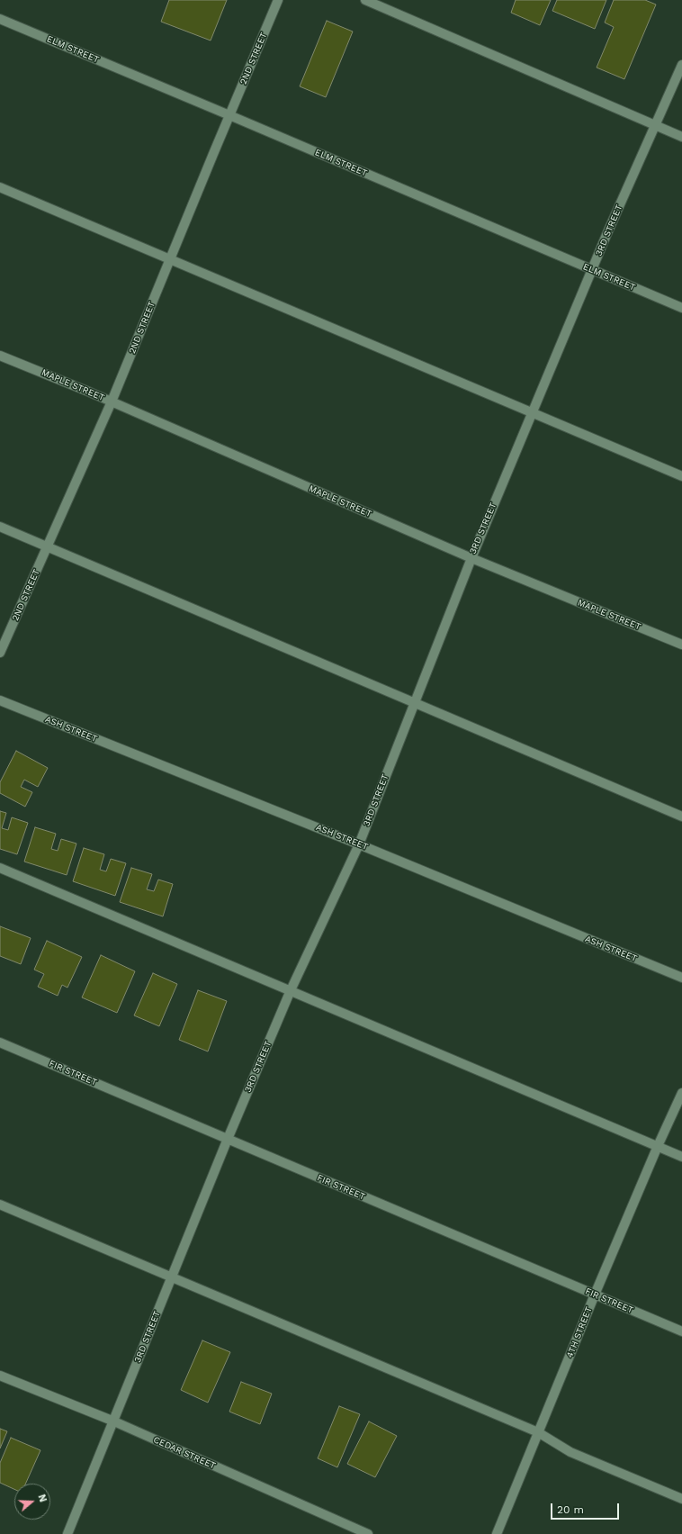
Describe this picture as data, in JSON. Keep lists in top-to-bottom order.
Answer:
{
  "streets": {
    "street": [
      "ELM STREET",
      "2ND STREET",
      "3RD STREET",
      "MAPLE STREET",
      "ASH STREET",
      "FIR STREET",
      "4TH STREET",
      "CEDAR STREET"
    ]
  },
  "crossings": [
    ["ELM STREET", "2ND STREET"],
    ["ELM STREET", "3RD STREET"],
    ["2ND STREET", "MAPLE STREET"],
    ["3RD STREET", "MAPLE STREET"],
    ["3RD STREET", "ASH STREET"],
    ["3RD STREET", "FIR STREET"],
    ["3RD STREET", "CEDAR STREET"],
    ["FIR STREET", "4TH STREET"]
  ],
  "scale_bar": "20 m",
  "north": "right"
}
